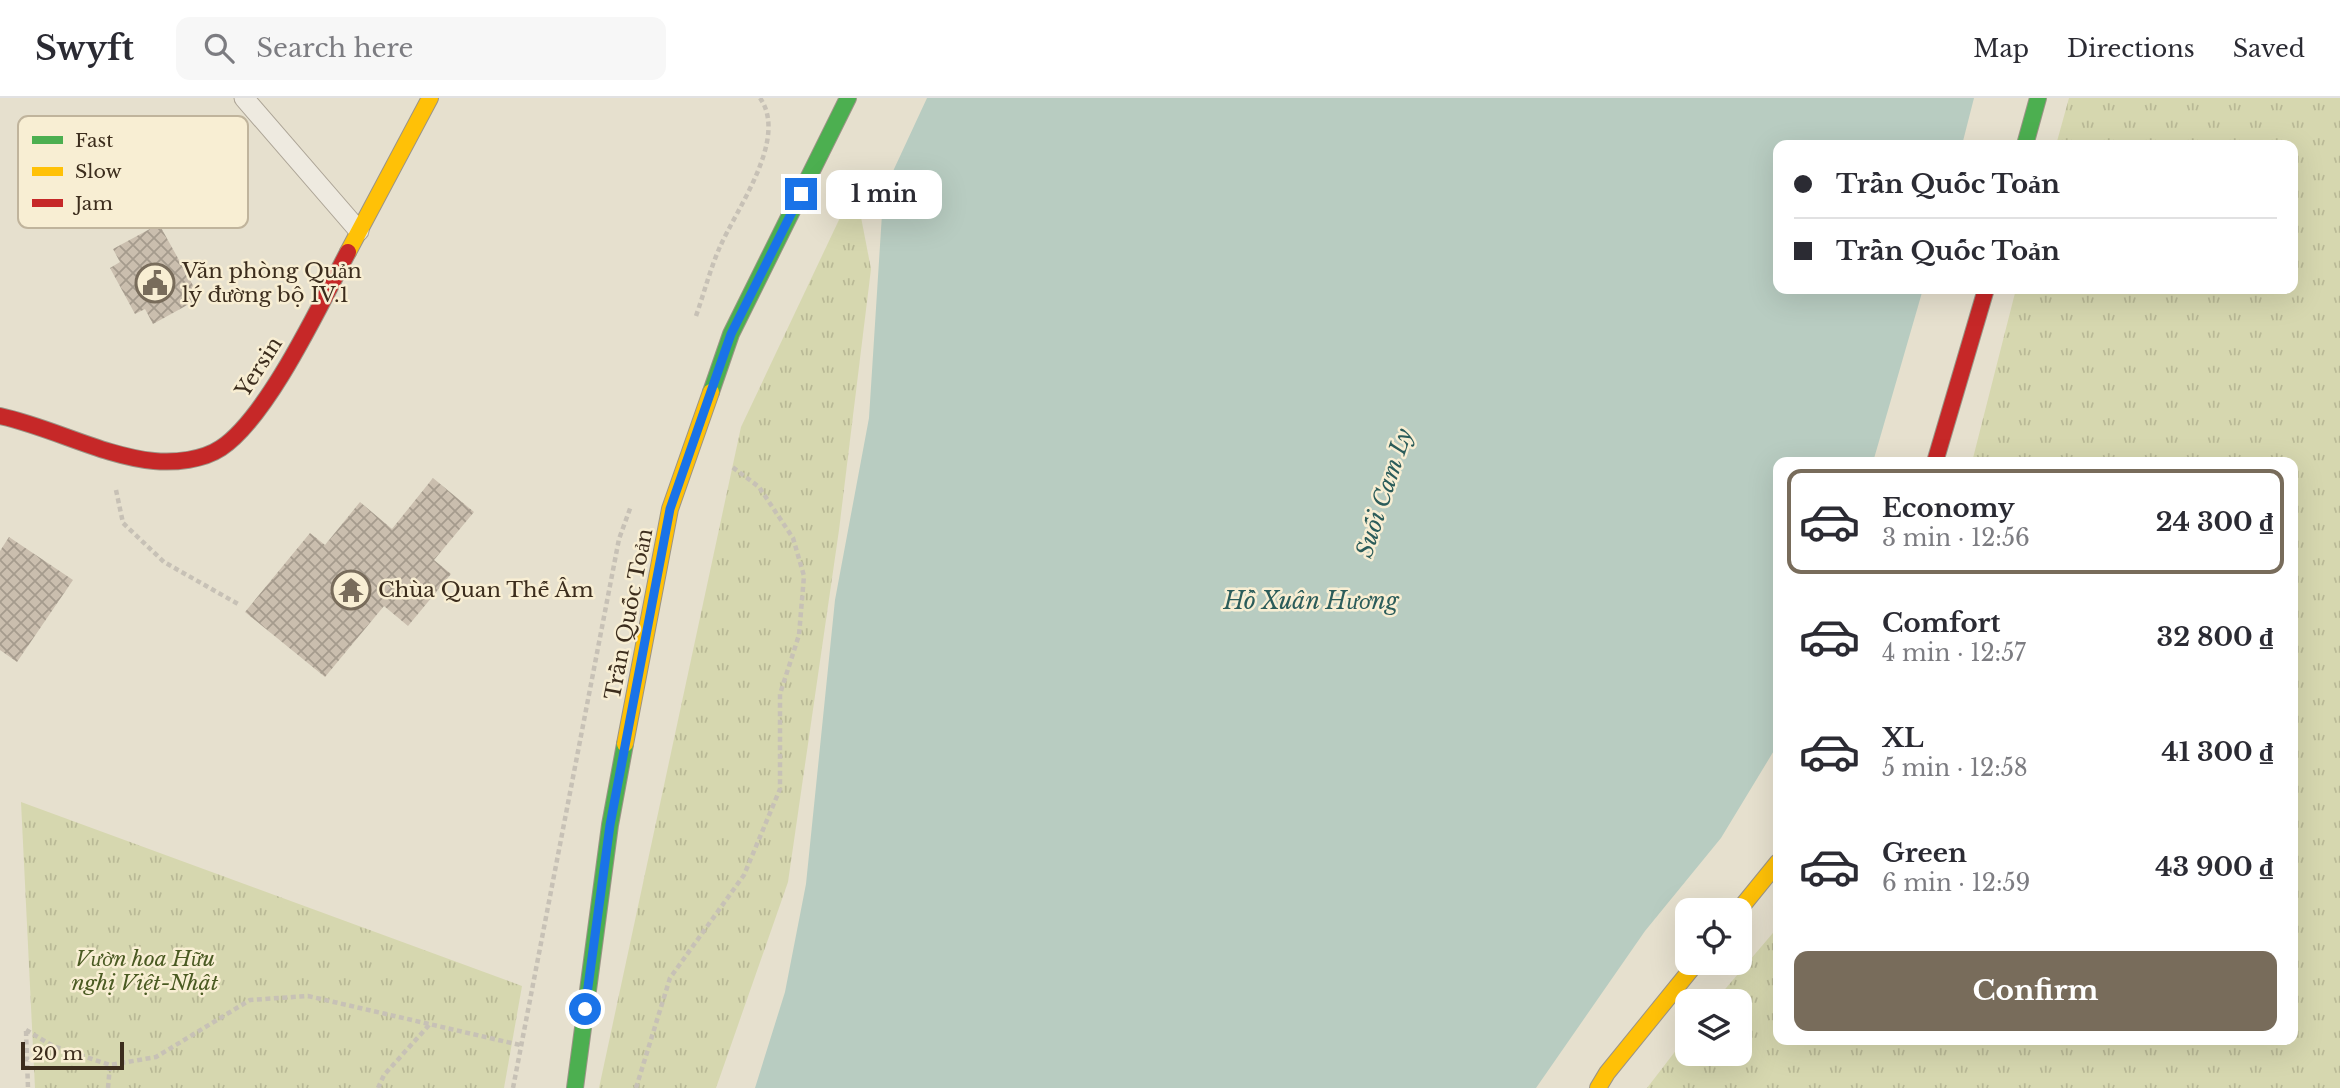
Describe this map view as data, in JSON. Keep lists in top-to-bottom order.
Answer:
{
  "streets": {
    "main road": ["Yersin", "Trần Quốc Toản"]
  },
  "water": ["Suối Cam Ly", "Hồ Xuân Hương"],
  "parks": ["Vườn hoa Hữu nghị Việt-Nhật"],
  "places": {
    "public building": ["Văn phòng Quản lý đường bộ IV.1"],
    "temple": ["Chùa Quan Thế Âm"]
  },
  "legend": ["Fast", "Slow", "Jam"],
  "scale_bar": "20 m",
  "page": {
    "header": "Swyft",
    "search": "Search here",
    "nav": ["Map", "Directions", "Saved"],
    "banner": ["Trần Quốc Toản", "Trần Quốc Toản"],
    "bubble": "1 min",
    "list": [
      {
        "name": "Economy",
        "note": "3 min · 12:56",
        "value": "24 300 ₫"
      },
      {
        "name": "Comfort",
        "note": "4 min · 12:57",
        "value": "32 800 ₫"
      },
      {
        "name": "XL",
        "note": "5 min · 12:58",
        "value": "41 300 ₫"
      },
      {
        "name": "Green",
        "note": "6 min · 12:59",
        "value": "43 900 ₫"
      }
    ],
    "buttons": "Confirm",
    "scale": "20 m"
  }
}
